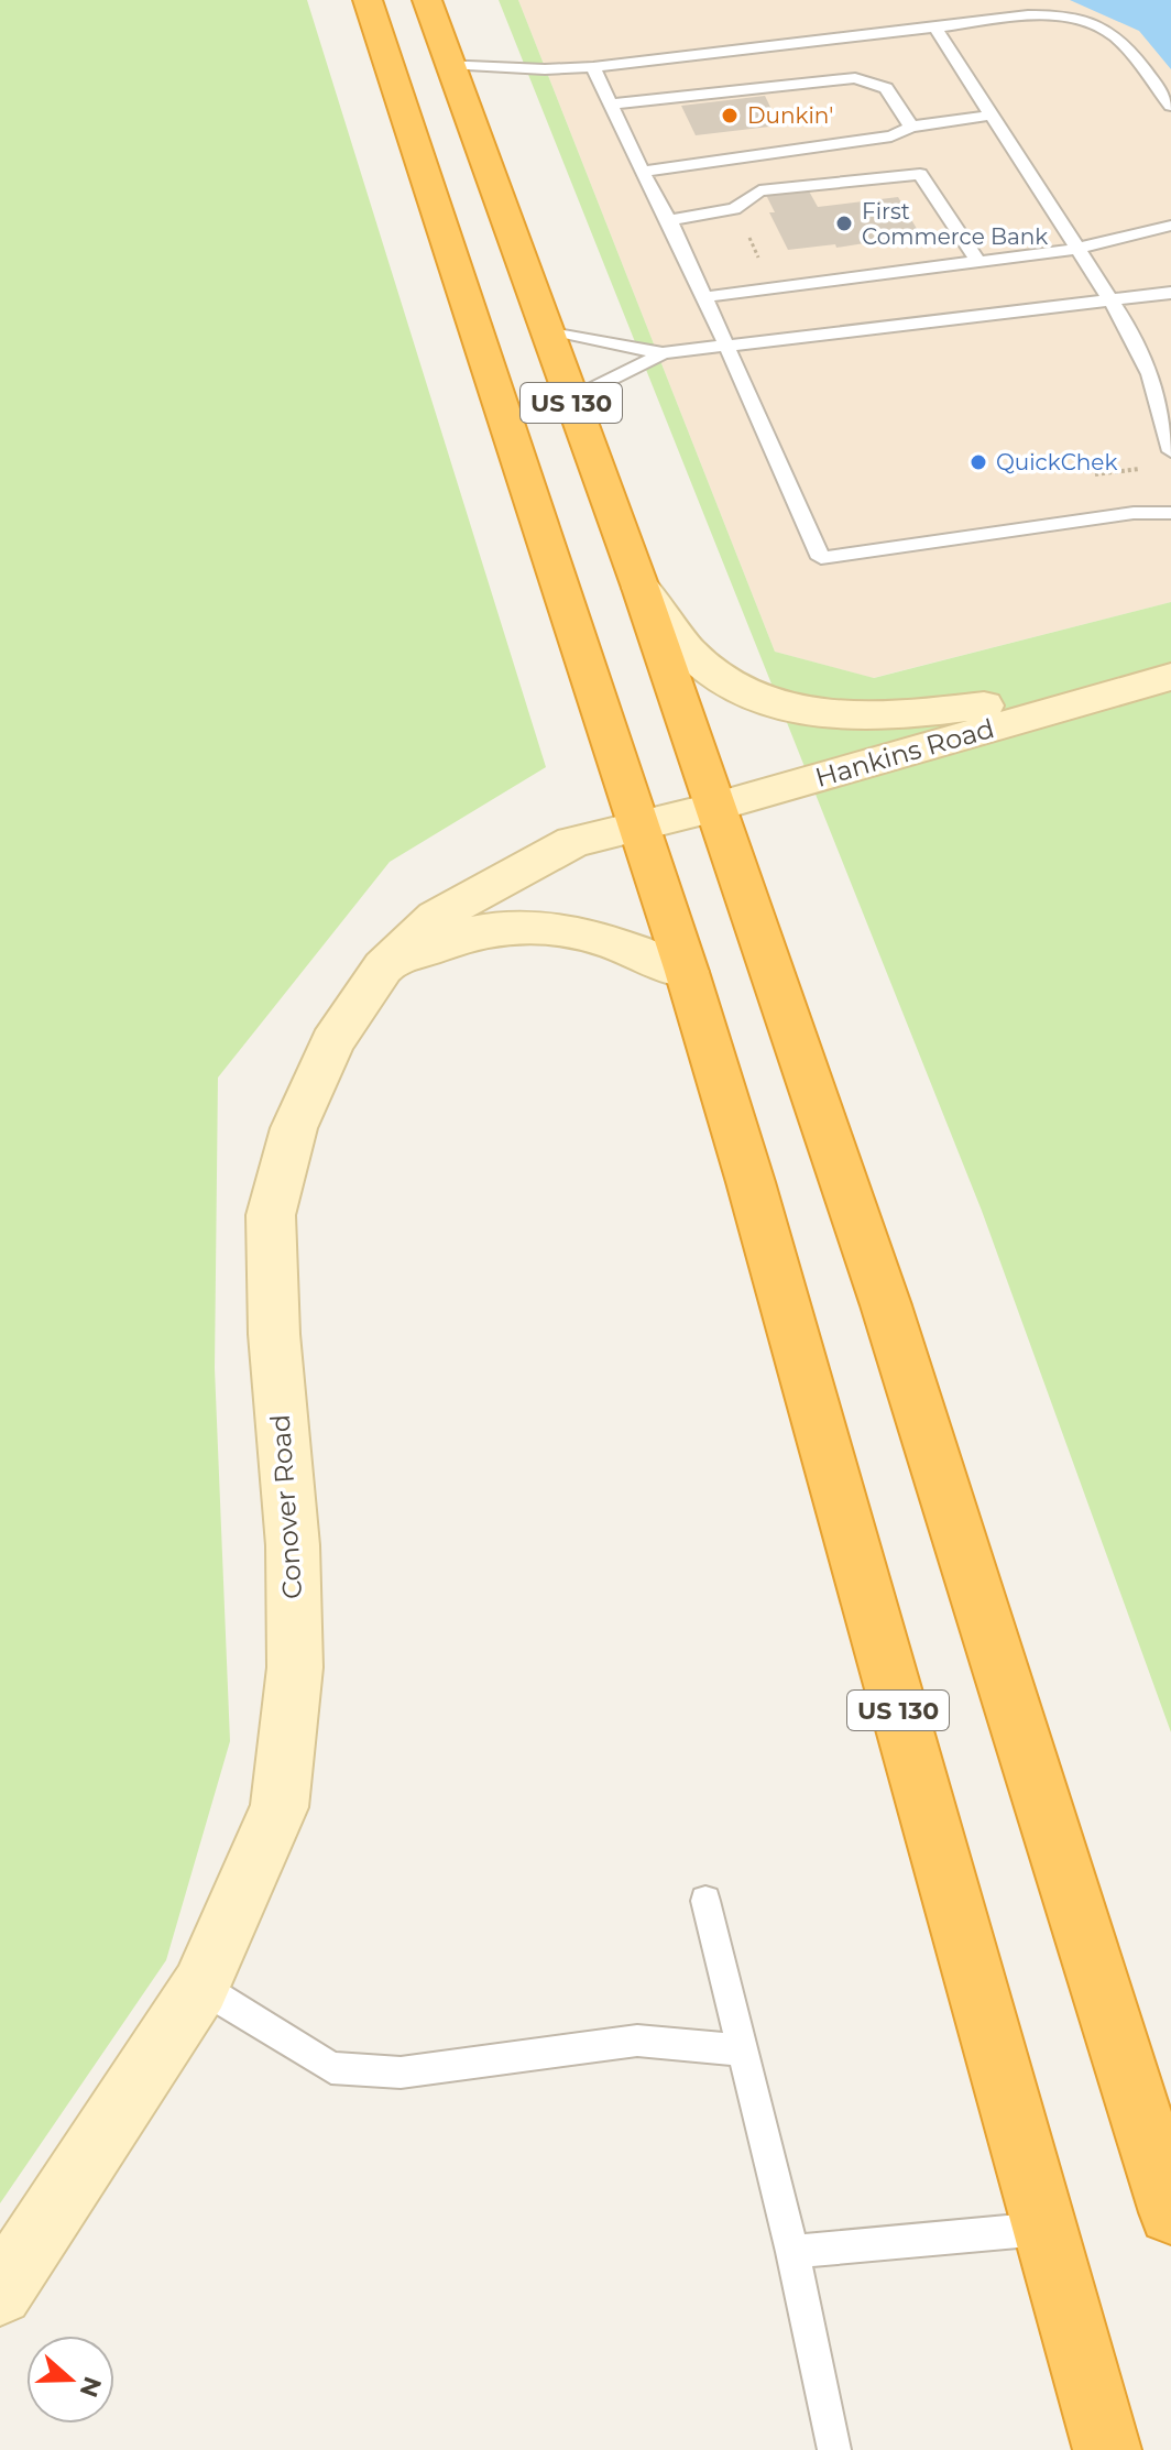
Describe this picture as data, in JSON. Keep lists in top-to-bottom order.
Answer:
{
  "streets": {
    "highway": ["US 130"],
    "street": ["Hankins Road", "Conover Road"]
  },
  "crossings": [
    ["US 130", "Hankins Road"],
    ["US 130", "Conover Road"],
    ["Hankins Road", "Conover Road"]
  ],
  "places": ["Dunkin'", "First Commerce Bank", "QuickChek"],
  "north": "right"
}
